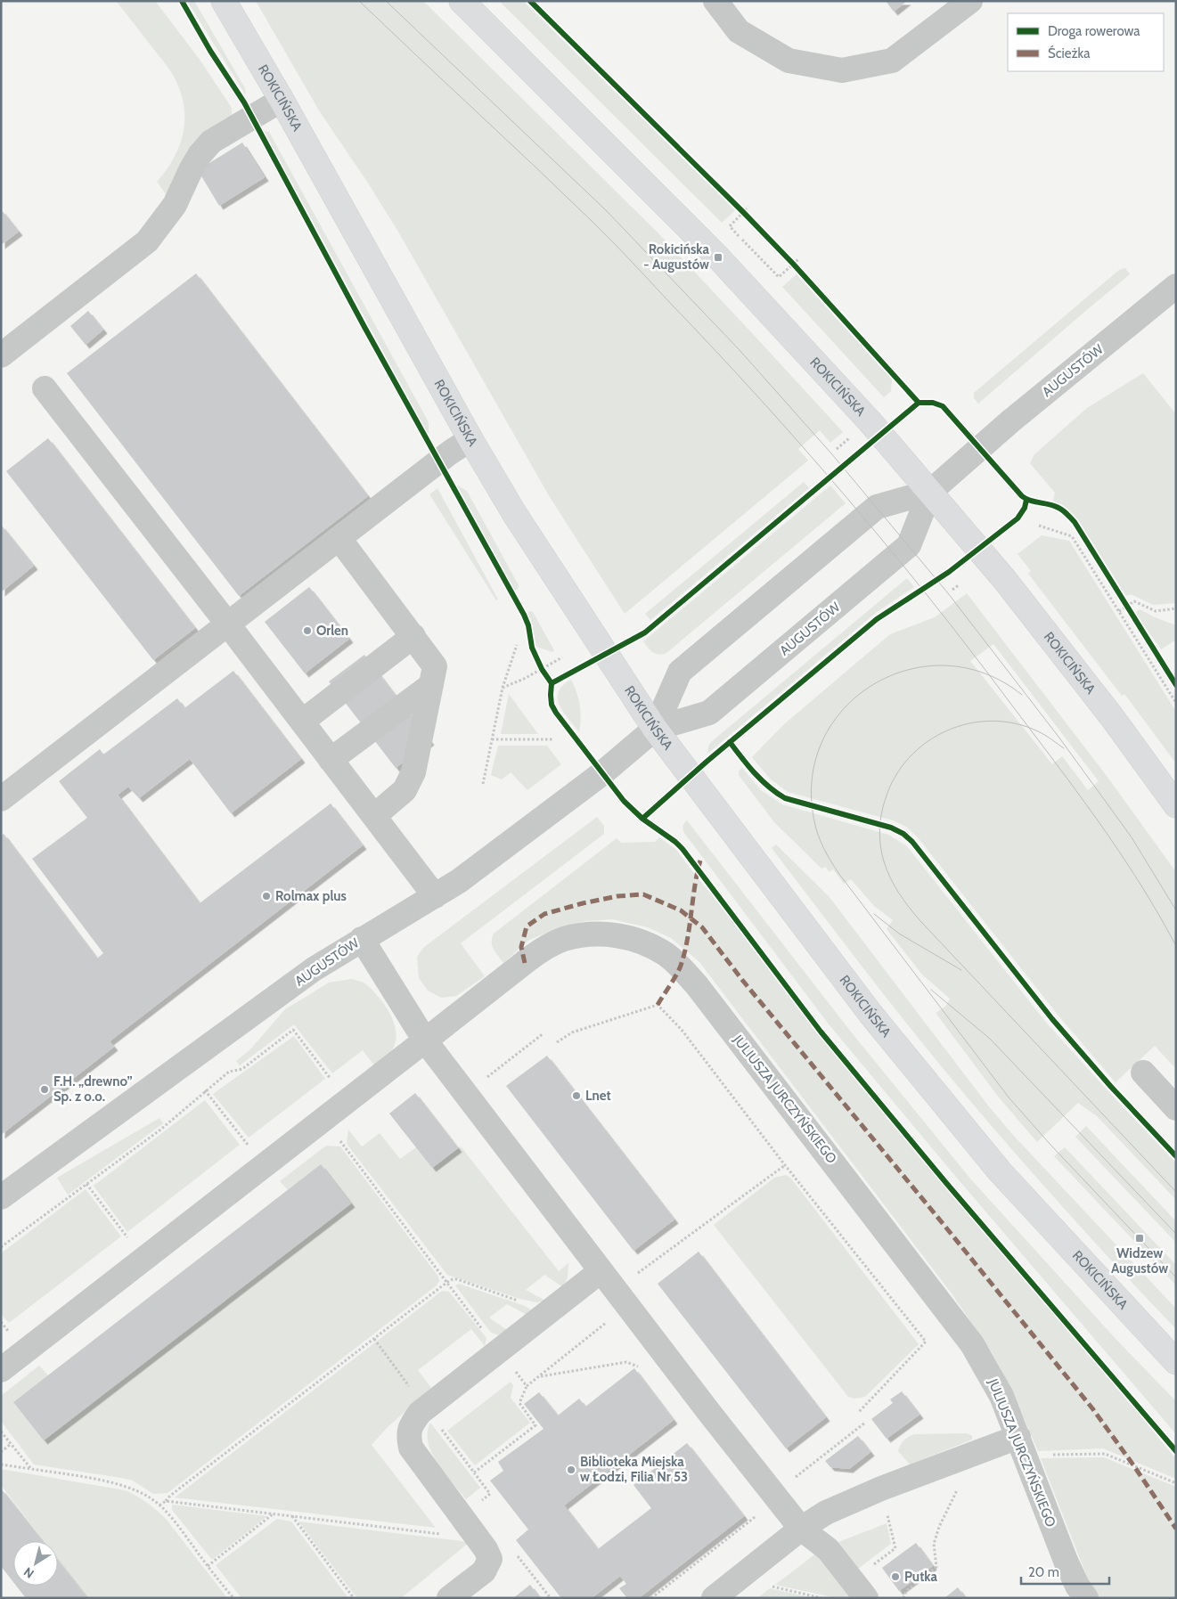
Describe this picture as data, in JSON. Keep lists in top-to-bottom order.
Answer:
{
  "streets": {
    "main road": ["ROKICIŃSKA"],
    "street": ["AUGUSTÓW", "JULIUSZA JURCZYŃSKIEGO"]
  },
  "crossings": [
    ["ROKICIŃSKA", "AUGUSTÓW"]
  ],
  "places": {
    "transit": ["Rokicińska - Augustów", "Widzew Augustów"],
    "other": [
      "Orlen",
      "Rolmax plus",
      "F.H. „drewno” Sp. z o.o.",
      "Lnet",
      "Biblioteka Miejska w Łodzi, Filia Nr 53",
      "Putka"
    ]
  },
  "legend": ["Droga rowerowa", "Ścieżka"],
  "scale_bar": "20 m",
  "north": "bottom left"
}
